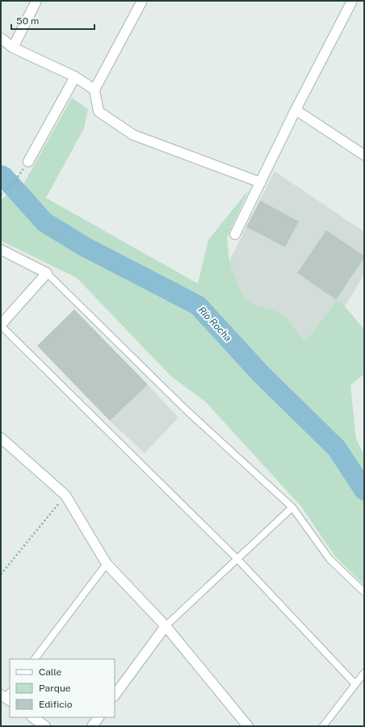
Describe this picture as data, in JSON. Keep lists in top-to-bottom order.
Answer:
{
  "water": ["Río Rocha"],
  "legend": ["Calle", "Parque", "Edificio"],
  "scale_bar": "50 m"
}
